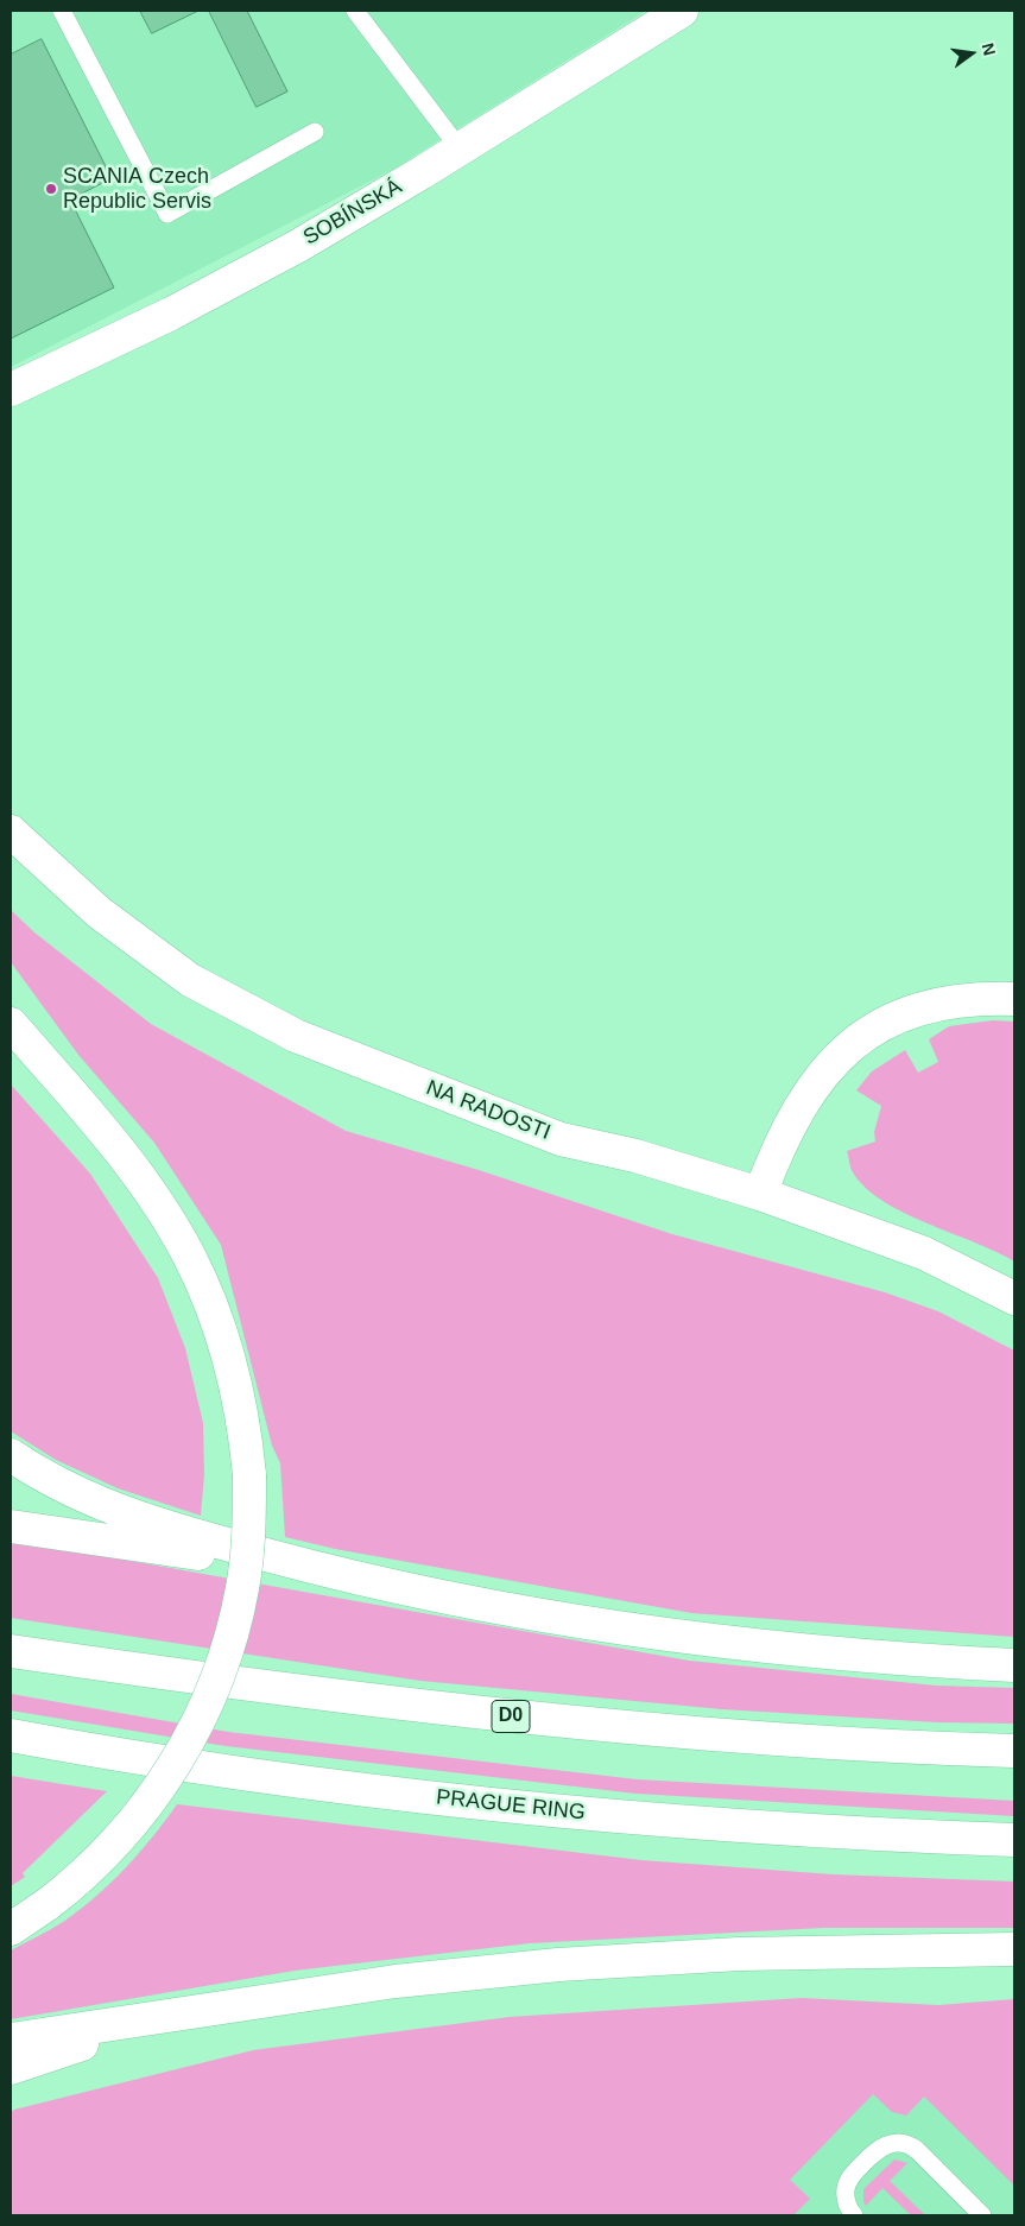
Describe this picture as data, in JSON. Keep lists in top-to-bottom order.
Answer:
{
  "streets": {
    "main road": [
      "SOBÍNSKÁ",
      "NA RADOSTI",
      "D0",
      "PRAGUE RING"
    ]
  },
  "places": ["SCANIA Czech Republic Servis"],
  "north": "right"
}
